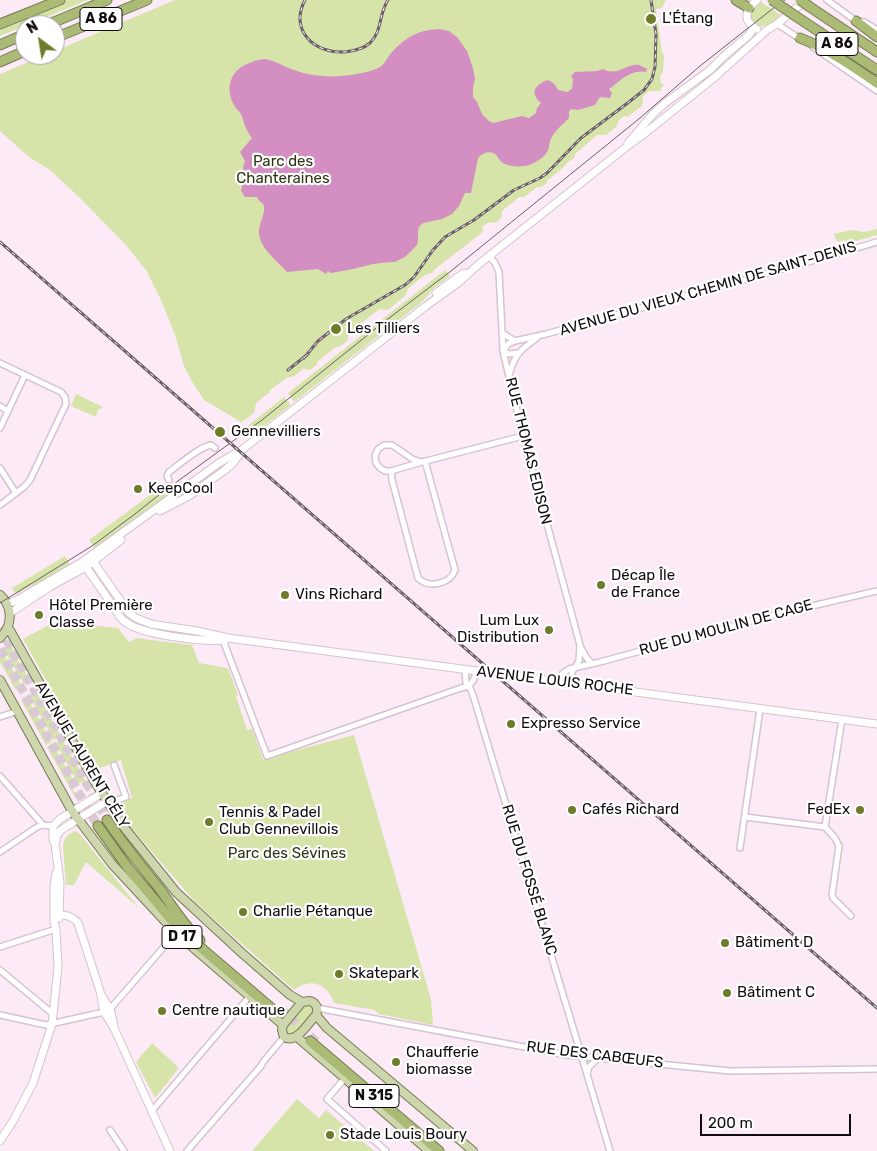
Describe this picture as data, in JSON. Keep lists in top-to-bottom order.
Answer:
{
  "streets": {
    "highway": ["A 86", "N 315"],
    "main road": ["AVENUE LOUIS ROCHE", "AVENUE LAURENT CÉLY", "D 17"],
    "street": [
      "AVENUE DU VIEUX CHEMIN DE SAINT-DENIS",
      "RUE THOMAS EDISON",
      "RUE DU MOULIN DE CAGE",
      "RUE DU FOSSÉ BLANC",
      "RUE DES CABŒUFS"
    ]
  },
  "crossings": [
    ["AVENUE DU VIEUX CHEMIN DE SAINT-DENIS", "RUE THOMAS EDISON"],
    ["RUE THOMAS EDISON", "RUE DU MOULIN DE CAGE"],
    ["RUE DU MOULIN DE CAGE", "AVENUE LOUIS ROCHE"],
    ["AVENUE LOUIS ROCHE", "RUE DU FOSSÉ BLANC"],
    ["AVENUE LAURENT CÉLY", "RUE DES CABŒUFS"],
    ["RUE DU FOSSÉ BLANC", "RUE DES CABŒUFS"]
  ],
  "parks": ["Parc des Chanteraines", "Parc des Sévines"],
  "places": [
    "L'Étang",
    "Les Tilliers",
    "Gennevilliers",
    "KeepCool",
    "Décap Île de France",
    "Vins Richard",
    "Hôtel Première Classe",
    "Lum Lux Distribution",
    "Expresso Service",
    "Cafés Richard",
    "FedEx",
    "Tennis & Padel Club Gennevillois",
    "Charlie Pétanque",
    "Bâtiment D",
    "Skatepark",
    "Bâtiment C",
    "Centre nautique",
    "Chaufferie biomasse",
    "Stade Louis Boury"
  ],
  "scale_bar": "200 m",
  "north": "top left"
}
